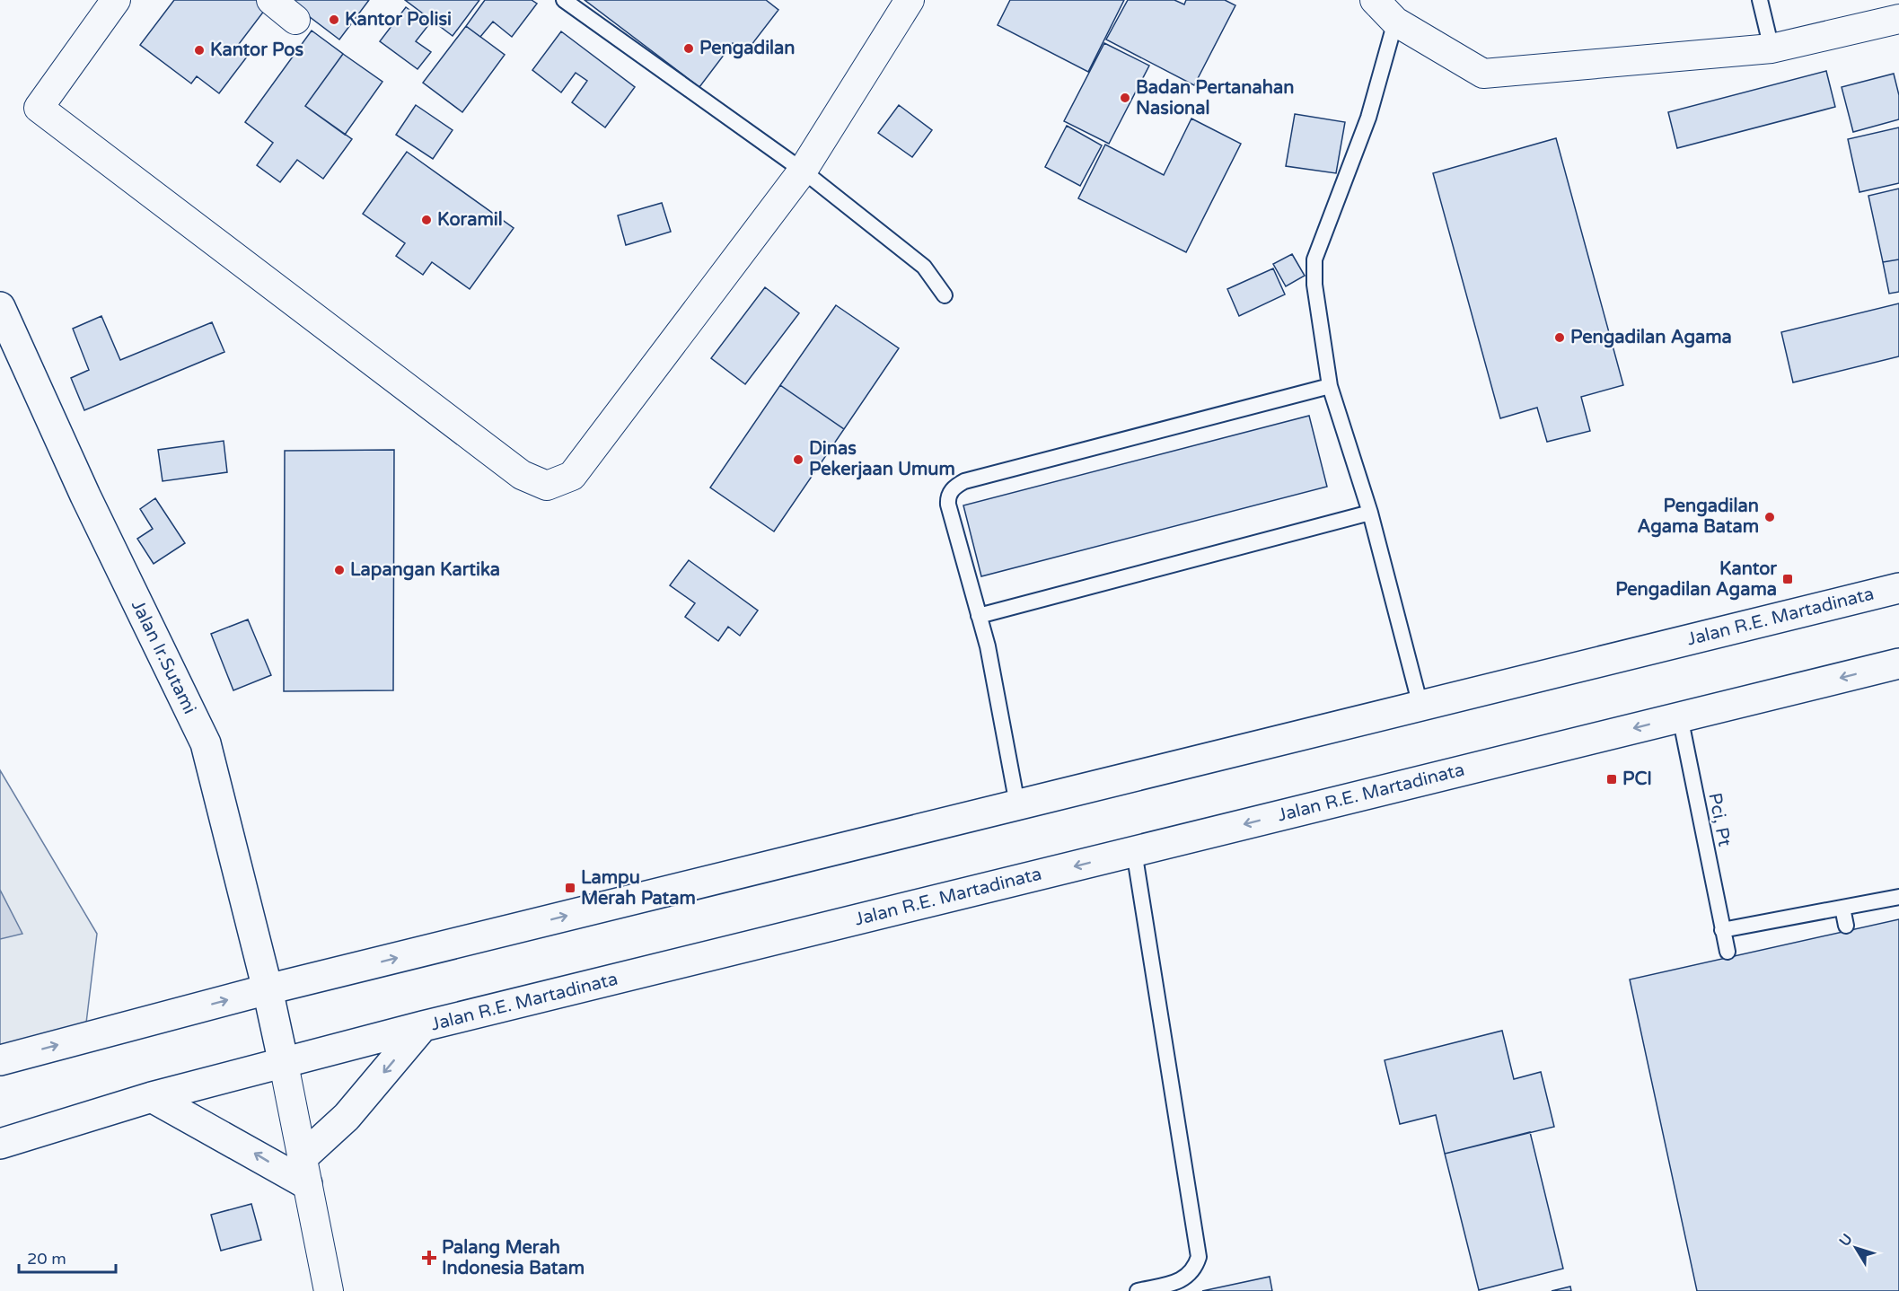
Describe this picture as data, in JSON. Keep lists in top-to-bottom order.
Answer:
{
  "streets": {
    "main road": ["Jalan R.E. Martadinata", "Jalan Ir.Sutami"],
    "lane": ["Pci, Pt"]
  },
  "crossings": [
    ["Jalan R.E. Martadinata", "Jalan Ir.Sutami"],
    ["Jalan R.E. Martadinata", "Pci, Pt"]
  ],
  "places": {
    "other": [
      "Kantor Polisi",
      "Pengadilan",
      "Kantor Pos",
      "Badan Pertanahan Nasional",
      "Koramil",
      "Pengadilan Agama",
      "Dinas Pekerjaan Umum",
      "Pengadilan Agama Batam",
      "Lapangan Kartika"
    ],
    "transit": ["Kantor Pengadilan Agama", "PCI", "Lampu Merah Patam"],
    "health": ["Palang Merah Indonesia Batam"]
  },
  "scale_bar": "20 m",
  "north": "top left"
}
